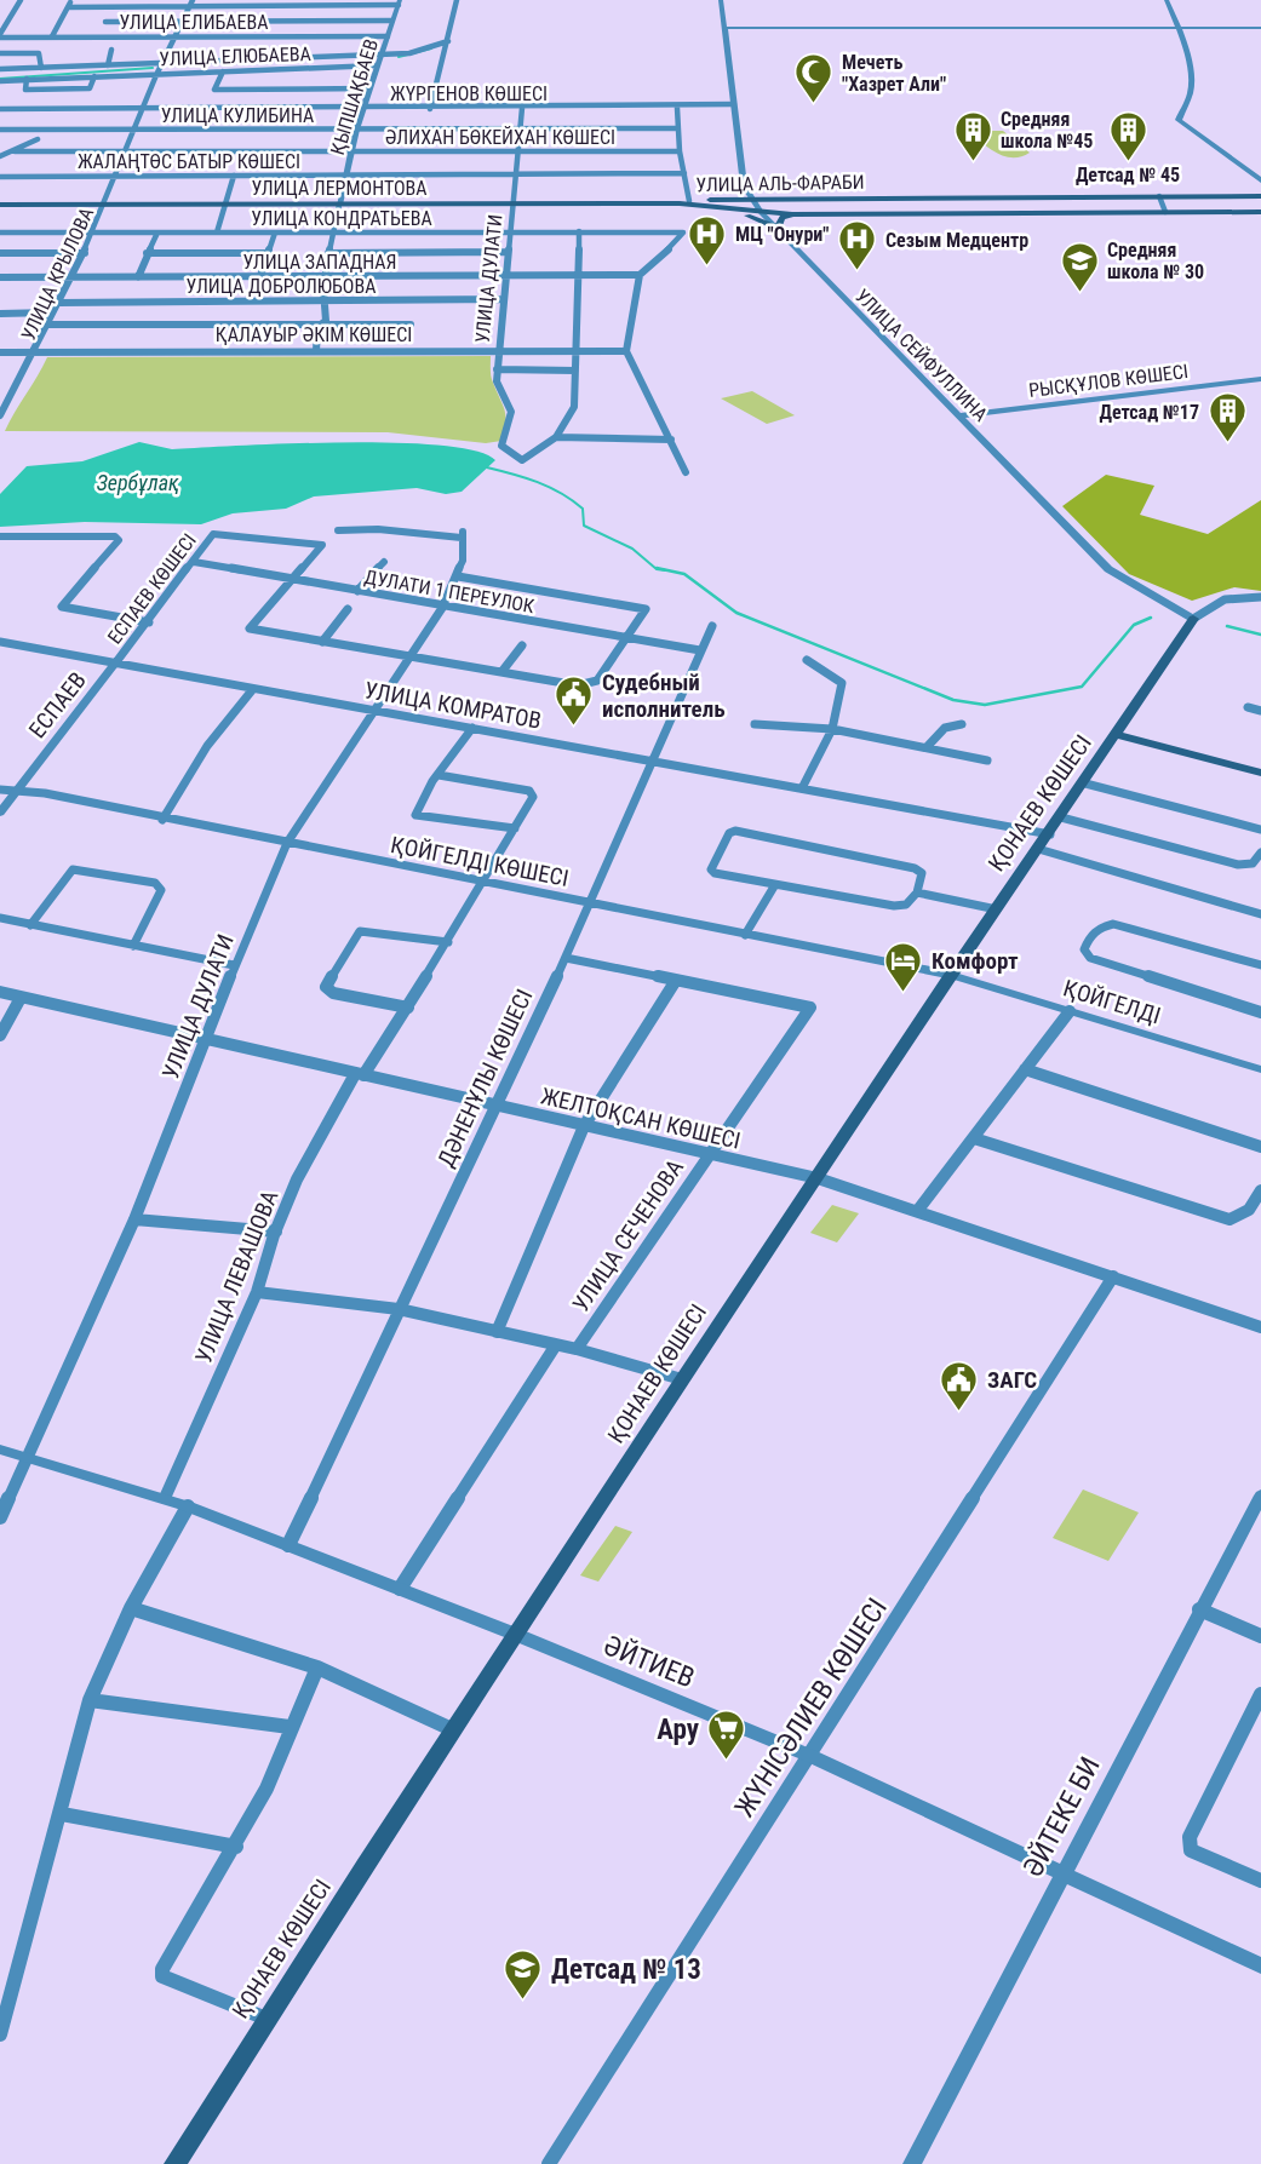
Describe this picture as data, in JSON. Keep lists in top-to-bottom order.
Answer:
{
  "streets": {
    "main road": ["УЛИЦА АЛЬ-ФАРАБИ", "УЛИЦА ЛЕРМОНТОВА", "ҚОНАЕВ КӨШЕСІ"],
    "street": [
      "УЛИЦА ЕЛИБАЕВА",
      "УЛИЦА ЕЛЮБАЕВА",
      "ЖҮРГЕНОВ КӨШЕСІ",
      "ҚЫПШАҚБАЕВ",
      "УЛИЦА КУЛИБИНА",
      "ӘЛИХАН БӨКЕЙХАН КӨШЕСІ",
      "ЖАЛАҢТӨС БАТЫР КӨШЕСІ",
      "УЛИЦА КОНДРАТЬЕВА",
      "УЛИЦА ЗАПАДНАЯ",
      "УЛИЦА КРЫЛОВА",
      "УЛИЦА ДУЛАТИ",
      "УЛИЦА ДОБРОЛЮБОВА",
      "ҚАЛАУЫР ӘКІМ КӨШЕСІ",
      "УЛИЦА СЕЙФУЛЛИНА",
      "РЫСҚҰЛОВ КӨШЕСІ",
      "ЕСПАЕВ КӨШЕСІ",
      "ДУЛАТИ 1 ПЕРЕУЛОК",
      "ЕСПАЕВ",
      "УЛИЦА КОМРАТОВ",
      "ҚОЙГЕЛДІ КӨШЕСІ",
      "ҚОЙГЕЛДІ",
      "ДӘНЕНҰЛЫ КӨШЕСІ",
      "ЖЕЛТОҚСАН КӨШЕСІ",
      "УЛИЦА СЕЧЕНОВА",
      "УЛИЦА ЛЕВАШОВА",
      "ӘЙТИЕВ",
      "ЖҮНІСӘЛИЕВ КӨШЕСІ",
      "ӘЙТЕКЕ БИ"
    ]
  },
  "crossings": [
    ["УЛИЦА ЕЛИБАЕВА", "ҚЫПШАҚБАЕВ"],
    ["УЛИЦА ЕЛИБАЕВА", "УЛИЦА КРЫЛОВА"],
    ["УЛИЦА ЕЛЮБАЕВА", "ҚЫПШАҚБАЕВ"],
    ["УЛИЦА ЕЛЮБАЕВА", "УЛИЦА КРЫЛОВА"],
    ["ЖҮРГЕНОВ КӨШЕСІ", "ҚЫПШАҚБАЕВ"],
    ["ЖҮРГЕНОВ КӨШЕСІ", "УЛИЦА КРЫЛОВА"],
    ["ЖҮРГЕНОВ КӨШЕСІ", "УЛИЦА ДУЛАТИ"],
    ["ЖҮРГЕНОВ КӨШЕСІ", "УЛИЦА СЕЙФУЛЛИНА"],
    ["ҚЫПШАҚБАЕВ", "УЛИЦА КУЛИБИНА"],
    ["ҚЫПШАҚБАЕВ", "ӘЛИХАН БӨКЕЙХАН КӨШЕСІ"],
    ["ҚЫПШАҚБАЕВ", "ЖАЛАҢТӨС БАТЫР КӨШЕСІ"],
    ["ҚЫПШАҚБАЕВ", "УЛИЦА ЛЕРМОНТОВА"],
    ["УЛИЦА КУЛИБИНА", "УЛИЦА КРЫЛОВА"],
    ["УЛИЦА КУЛИБИНА", "УЛИЦА ДУЛАТИ"],
    ["ӘЛИХАН БӨКЕЙХАН КӨШЕСІ", "УЛИЦА КРЫЛОВА"],
    ["ӘЛИХАН БӨКЕЙХАН КӨШЕСІ", "УЛИЦА ДУЛАТИ"],
    ["ЖАЛАҢТӨС БАТЫР КӨШЕСІ", "УЛИЦА КРЫЛОВА"],
    ["ЖАЛАҢТӨС БАТЫР КӨШЕСІ", "УЛИЦА ДУЛАТИ"],
    ["УЛИЦА АЛЬ-ФАРАБИ", "УЛИЦА ЛЕРМОНТОВА"],
    ["УЛИЦА АЛЬ-ФАРАБИ", "УЛИЦА СЕЙФУЛЛИНА"],
    ["УЛИЦА ЛЕРМОНТОВА", "УЛИЦА КРЫЛОВА"],
    ["УЛИЦА ЛЕРМОНТОВА", "УЛИЦА ДУЛАТИ"],
    ["УЛИЦА КОНДРАТЬЕВА", "УЛИЦА ЗАПАДНАЯ"],
    ["УЛИЦА КОНДРАТЬЕВА", "УЛИЦА КРЫЛОВА"],
    ["УЛИЦА КОНДРАТЬЕВА", "УЛИЦА ДУЛАТИ"],
    ["УЛИЦА ЗАПАДНАЯ", "УЛИЦА КРЫЛОВА"],
    ["УЛИЦА ЗАПАДНАЯ", "УЛИЦА ДУЛАТИ"],
    ["УЛИЦА КРЫЛОВА", "УЛИЦА ДОБРОЛЮБОВА"],
    ["УЛИЦА КРЫЛОВА", "ҚАЛАУЫР ӘКІМ КӨШЕСІ"],
    ["УЛИЦА ДУЛАТИ", "УЛИЦА ДОБРОЛЮБОВА"],
    ["УЛИЦА ДУЛАТИ", "ҚАЛАУЫР ӘКІМ КӨШЕСІ"],
    ["УЛИЦА ДУЛАТИ", "ДУЛАТИ 1 ПЕРЕУЛОК"],
    ["УЛИЦА ДУЛАТИ", "УЛИЦА КОМРАТОВ"],
    ["УЛИЦА ДУЛАТИ", "ҚОЙГЕЛДІ КӨШЕСІ"],
    ["УЛИЦА ДУЛАТИ", "ЖЕЛТОҚСАН КӨШЕСІ"],
    ["УЛИЦА ДУЛАТИ", "ӘЙТИЕВ"],
    ["УЛИЦА СЕЙФУЛЛИНА", "РЫСҚҰЛОВ КӨШЕСІ"],
    ["УЛИЦА СЕЙФУЛЛИНА", "ҚОНАЕВ КӨШЕСІ"],
    ["ЕСПАЕВ КӨШЕСІ", "ДУЛАТИ 1 ПЕРЕУЛОК"],
    ["ЕСПАЕВ КӨШЕСІ", "ЕСПАЕВ"],
    ["ЕСПАЕВ КӨШЕСІ", "УЛИЦА КОМРАТОВ"],
    ["ДУЛАТИ 1 ПЕРЕУЛОК", "ДӘНЕНҰЛЫ КӨШЕСІ"],
    ["ЕСПАЕВ", "УЛИЦА КОМРАТОВ"],
    ["ЕСПАЕВ", "ҚОЙГЕЛДІ КӨШЕСІ"],
    ["УЛИЦА КОМРАТОВ", "ҚОНАЕВ КӨШЕСІ"],
    ["УЛИЦА КОМРАТОВ", "ДӘНЕНҰЛЫ КӨШЕСІ"],
    ["ҚОНАЕВ КӨШЕСІ", "ҚОЙГЕЛДІ КӨШЕСІ"],
    ["ҚОНАЕВ КӨШЕСІ", "ҚОЙГЕЛДІ"],
    ["ҚОНАЕВ КӨШЕСІ", "ЖЕЛТОҚСАН КӨШЕСІ"],
    ["ҚОНАЕВ КӨШЕСІ", "ӘЙТИЕВ"],
    ["ҚОЙГЕЛДІ КӨШЕСІ", "ҚОЙГЕЛДІ"],
    ["ҚОЙГЕЛДІ КӨШЕСІ", "ДӘНЕНҰЛЫ КӨШЕСІ"],
    ["ҚОЙГЕЛДІ КӨШЕСІ", "УЛИЦА ЛЕВАШОВА"],
    ["ДӘНЕНҰЛЫ КӨШЕСІ", "ЖЕЛТОҚСАН КӨШЕСІ"],
    ["ДӘНЕНҰЛЫ КӨШЕСІ", "УЛИЦА СЕЧЕНОВА"],
    ["ДӘНЕНҰЛЫ КӨШЕСІ", "ӘЙТИЕВ"],
    ["ЖЕЛТОҚСАН КӨШЕСІ", "УЛИЦА СЕЧЕНОВА"],
    ["ЖЕЛТОҚСАН КӨШЕСІ", "УЛИЦА ЛЕВАШОВА"],
    ["ЖЕЛТОҚСАН КӨШЕСІ", "ЖҮНІСӘЛИЕВ КӨШЕСІ"],
    ["УЛИЦА ЛЕВАШОВА", "ӘЙТИЕВ"],
    ["ӘЙТИЕВ", "ЖҮНІСӘЛИЕВ КӨШЕСІ"],
    ["ӘЙТИЕВ", "ӘЙТЕКЕ БИ"]
  ],
  "water": ["Зербұлақ"],
  "places": {
    "mosque": ["Мечеть \"Хазрет Али\""],
    "building": ["Средняя школа №45", "Детсад № 45", "Детсад №17"],
    "hospital": ["МЦ \"Онури\"", "Сезым Медцентр"],
    "school or university": ["Средняя школа № 30", "Детсад № 13"],
    "public building": ["Судебный исполнитель", "ЗАГС"],
    "hotel": ["Комфорт"],
    "supermarket": ["Ару"]
  }
}
